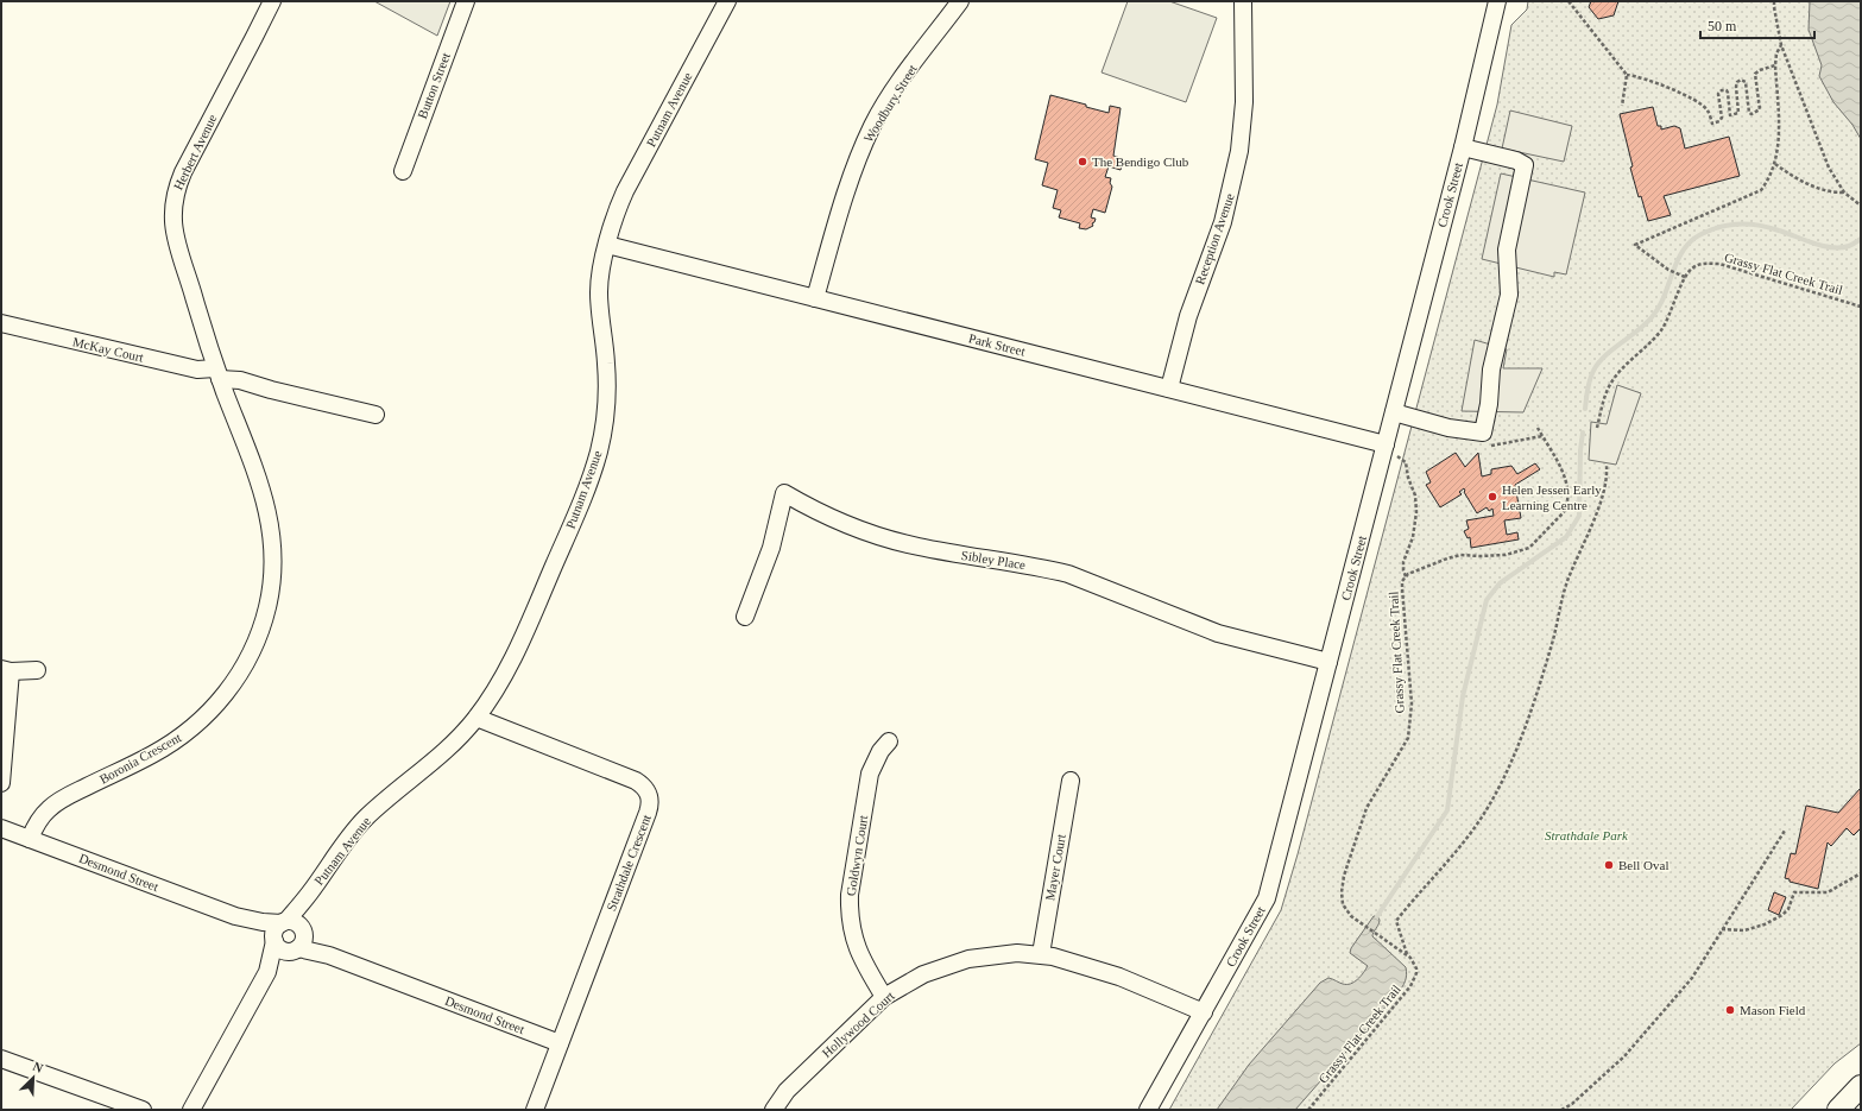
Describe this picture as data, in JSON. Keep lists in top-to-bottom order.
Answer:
{
  "streets": {
    "street": [
      "Button Street",
      "Woodbury Street",
      "Putnam Avenue",
      "Herbert Avenue",
      "Crook Street",
      "Reception Avenue",
      "Park Street",
      "McKay Court",
      "Sibley Place",
      "Boronia Crescent",
      "Goldwyn Court",
      "Strathdale Crescent",
      "Mayer Court",
      "Desmond Street",
      "Hollywood Court"
    ],
    "path": ["Grassy Flat Creek Trail"]
  },
  "crossings": [
    ["Woodbury Street", "Park Street"],
    ["Putnam Avenue", "Park Street"],
    ["Putnam Avenue", "Strathdale Crescent"],
    ["Putnam Avenue", "Desmond Street"],
    ["Herbert Avenue", "McKay Court"],
    ["Herbert Avenue", "Boronia Crescent"],
    ["Crook Street", "Park Street"],
    ["Crook Street", "Sibley Place"],
    ["Crook Street", "Hollywood Court"],
    ["Reception Avenue", "Park Street"],
    ["McKay Court", "Boronia Crescent"],
    ["Boronia Crescent", "Desmond Street"],
    ["Goldwyn Court", "Hollywood Court"],
    ["Strathdale Crescent", "Desmond Street"],
    ["Mayer Court", "Hollywood Court"]
  ],
  "parks": ["Strathdale Park"],
  "places": [
    "The Bendigo Club",
    "Helen Jessen Early Learning Centre",
    "Bell Oval",
    "Mason Field"
  ],
  "scale_bar": "50 m",
  "north": "top right"
}
